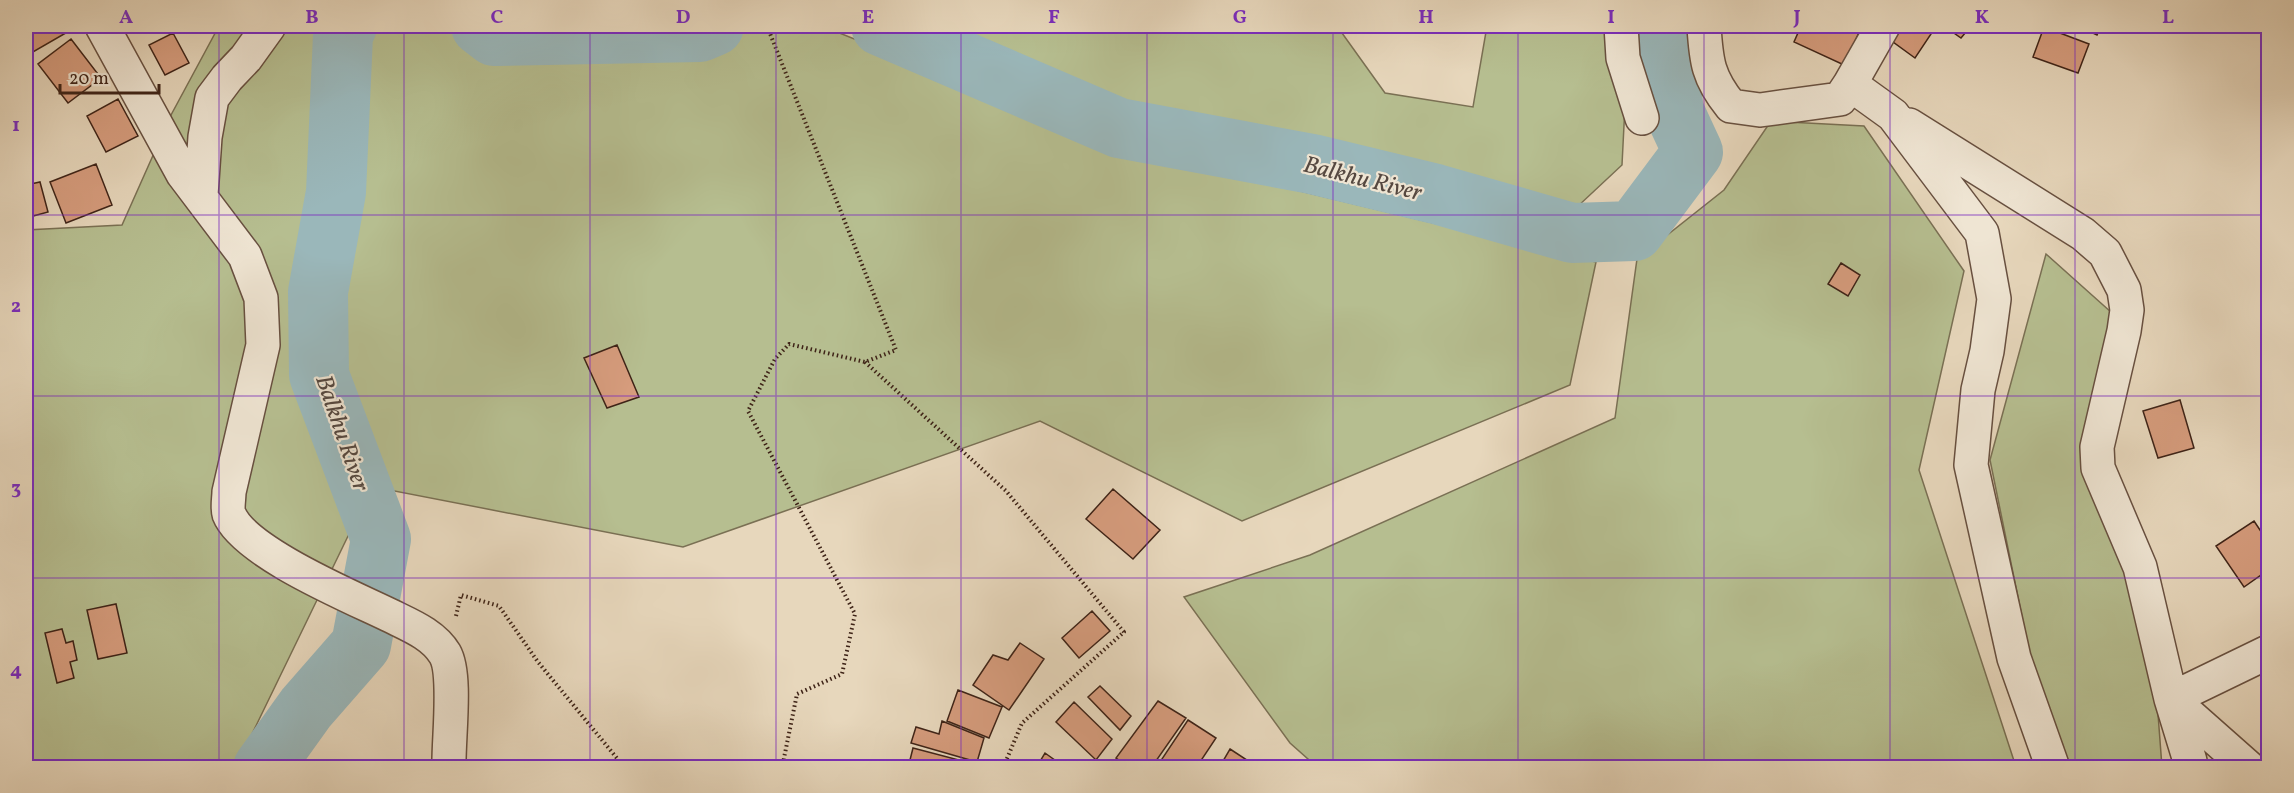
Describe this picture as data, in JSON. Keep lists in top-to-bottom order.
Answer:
{
  "water": ["Balkhu River"],
  "scale_bar": "20 m",
  "grid": {
    "columns": [
      "A",
      "B",
      "C",
      "D",
      "E",
      "F",
      "G",
      "H",
      "I",
      "J",
      "K",
      "L"
    ],
    "rows": [
      "1",
      "2",
      "3",
      "4"
    ]
  }
}
